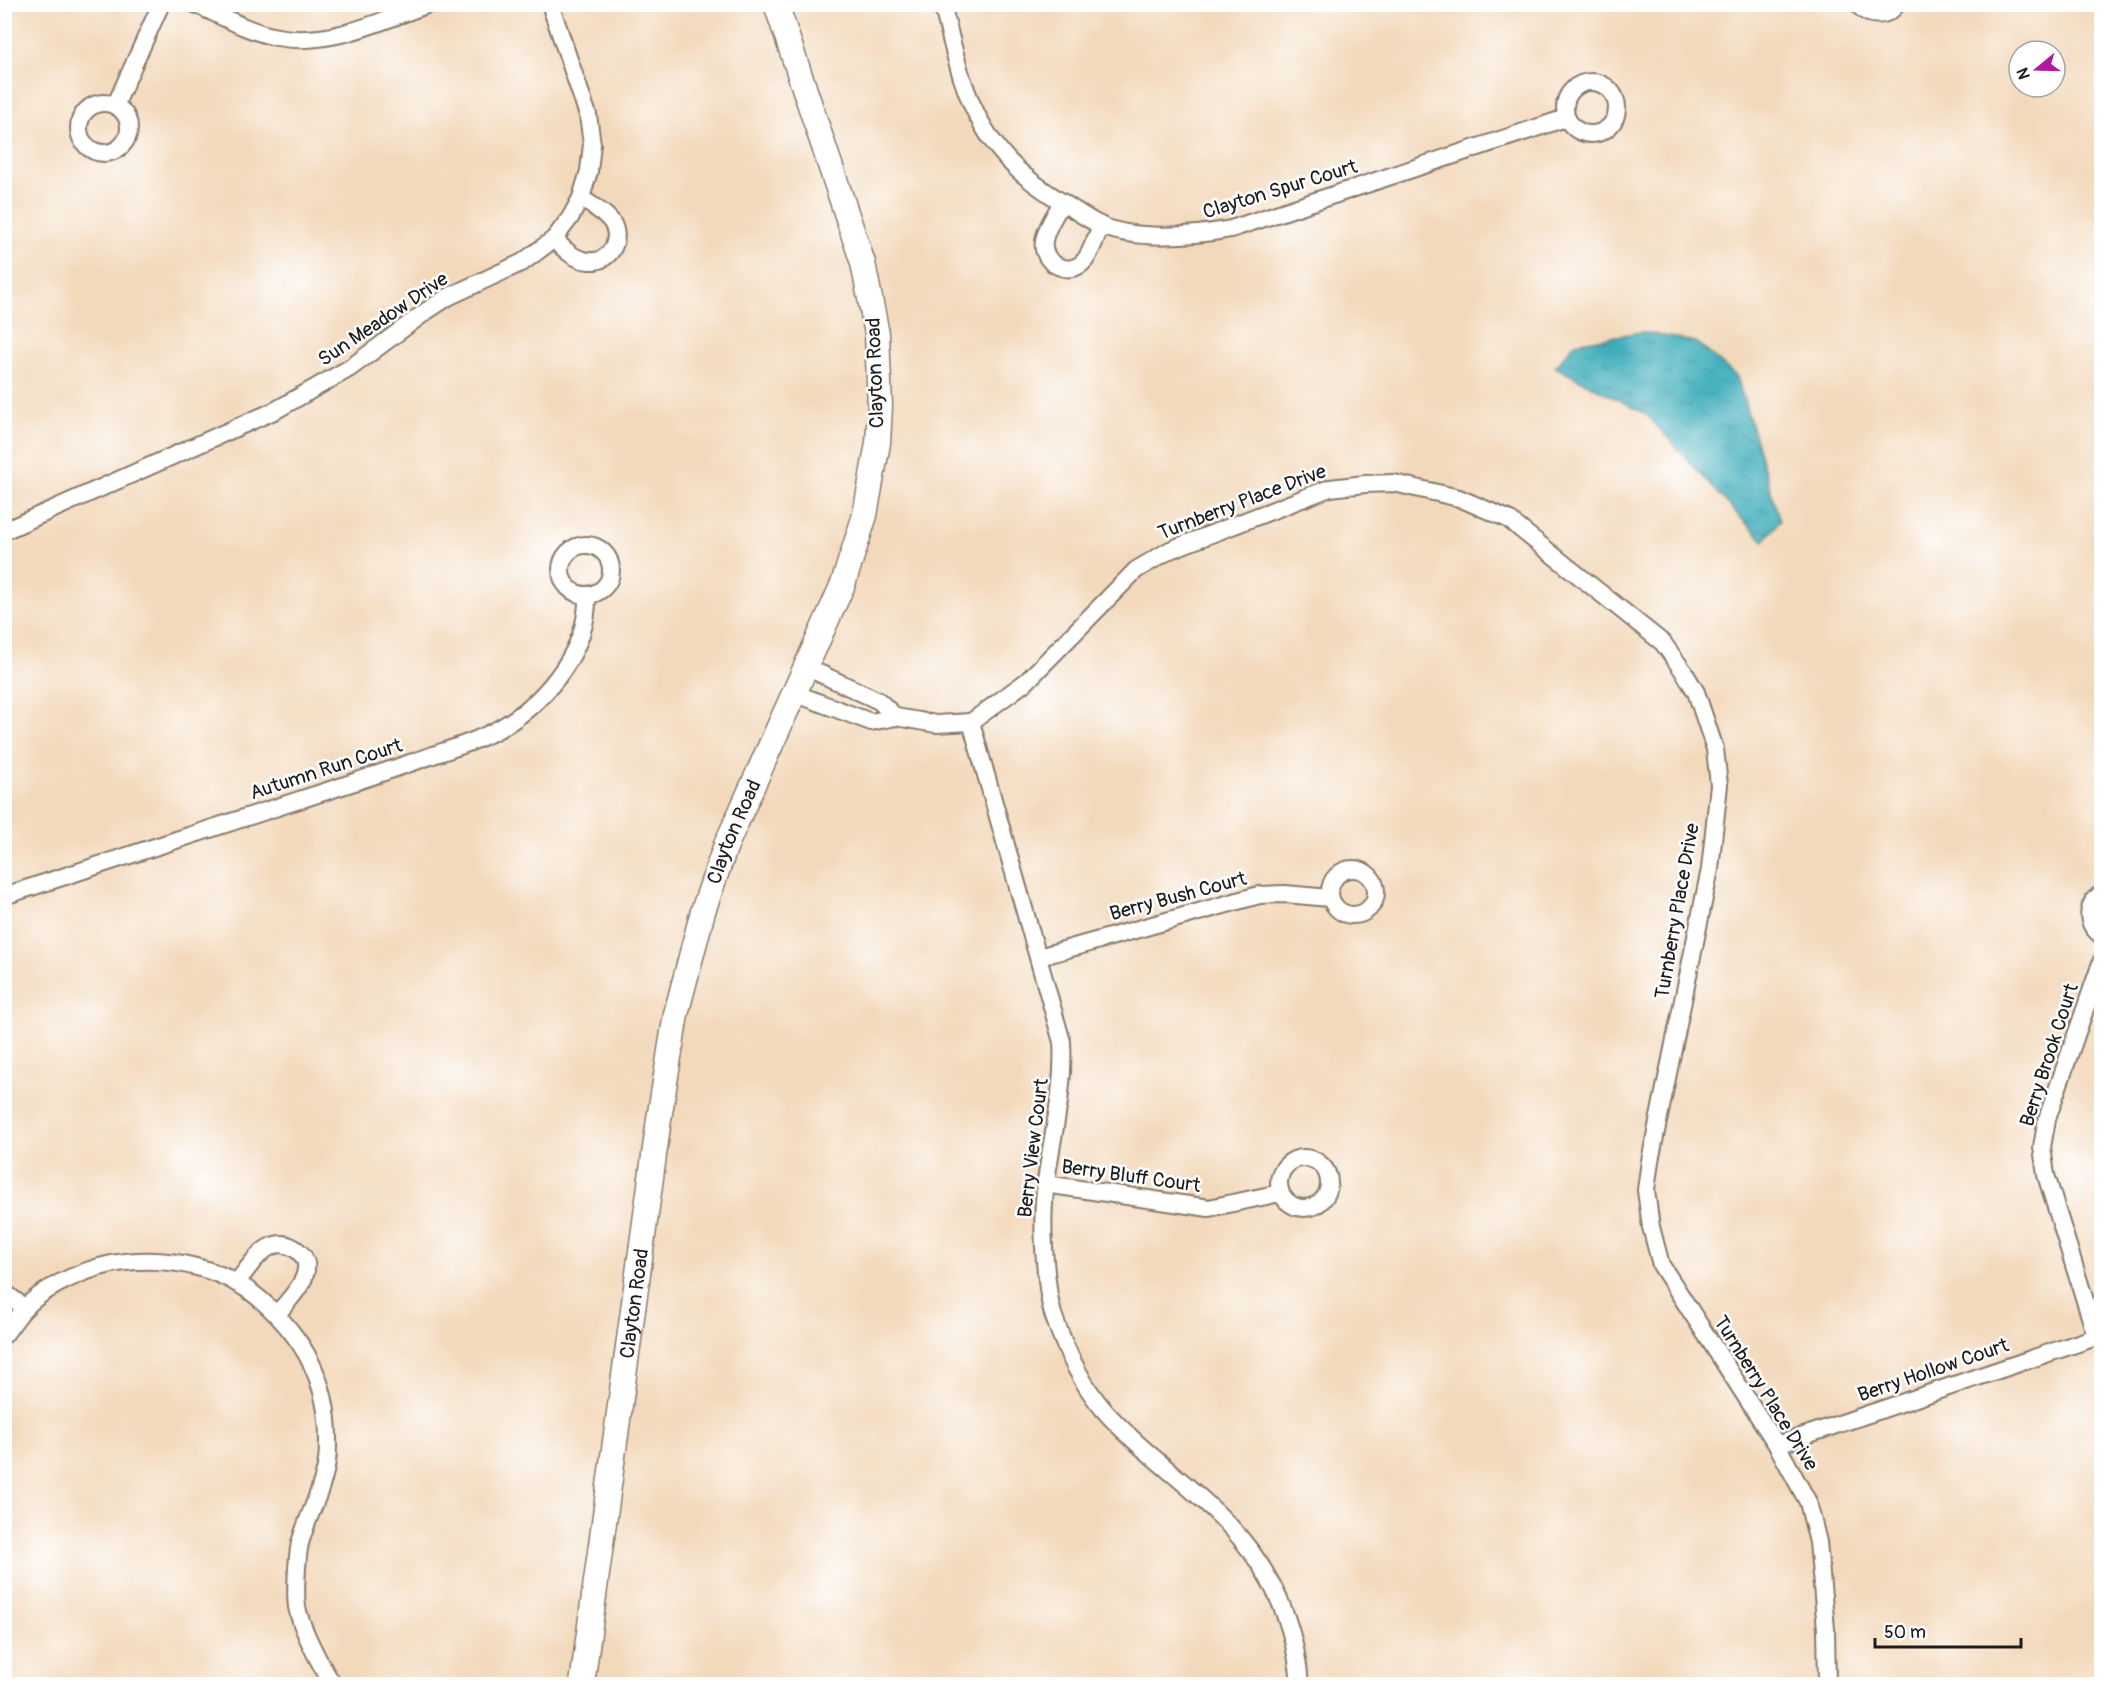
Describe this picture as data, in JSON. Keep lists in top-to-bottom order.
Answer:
{
  "streets": {
    "main road": ["Clayton Road"],
    "street": [
      "Clayton Spur Court",
      "Sun Meadow Drive",
      "Turnberry Place Drive",
      "Autumn Run Court",
      "Berry Bush Court",
      "Berry Brook Court",
      "Berry View Court",
      "Berry Bluff Court",
      "Berry Hollow Court"
    ]
  },
  "crossings": [
    ["Turnberry Place Drive", "Berry View Court"],
    ["Turnberry Place Drive", "Berry Hollow Court"],
    ["Berry Bush Court", "Berry View Court"],
    ["Berry Brook Court", "Berry Hollow Court"],
    ["Berry View Court", "Berry Bluff Court"]
  ],
  "scale_bar": "50 m",
  "north": "left"
}
